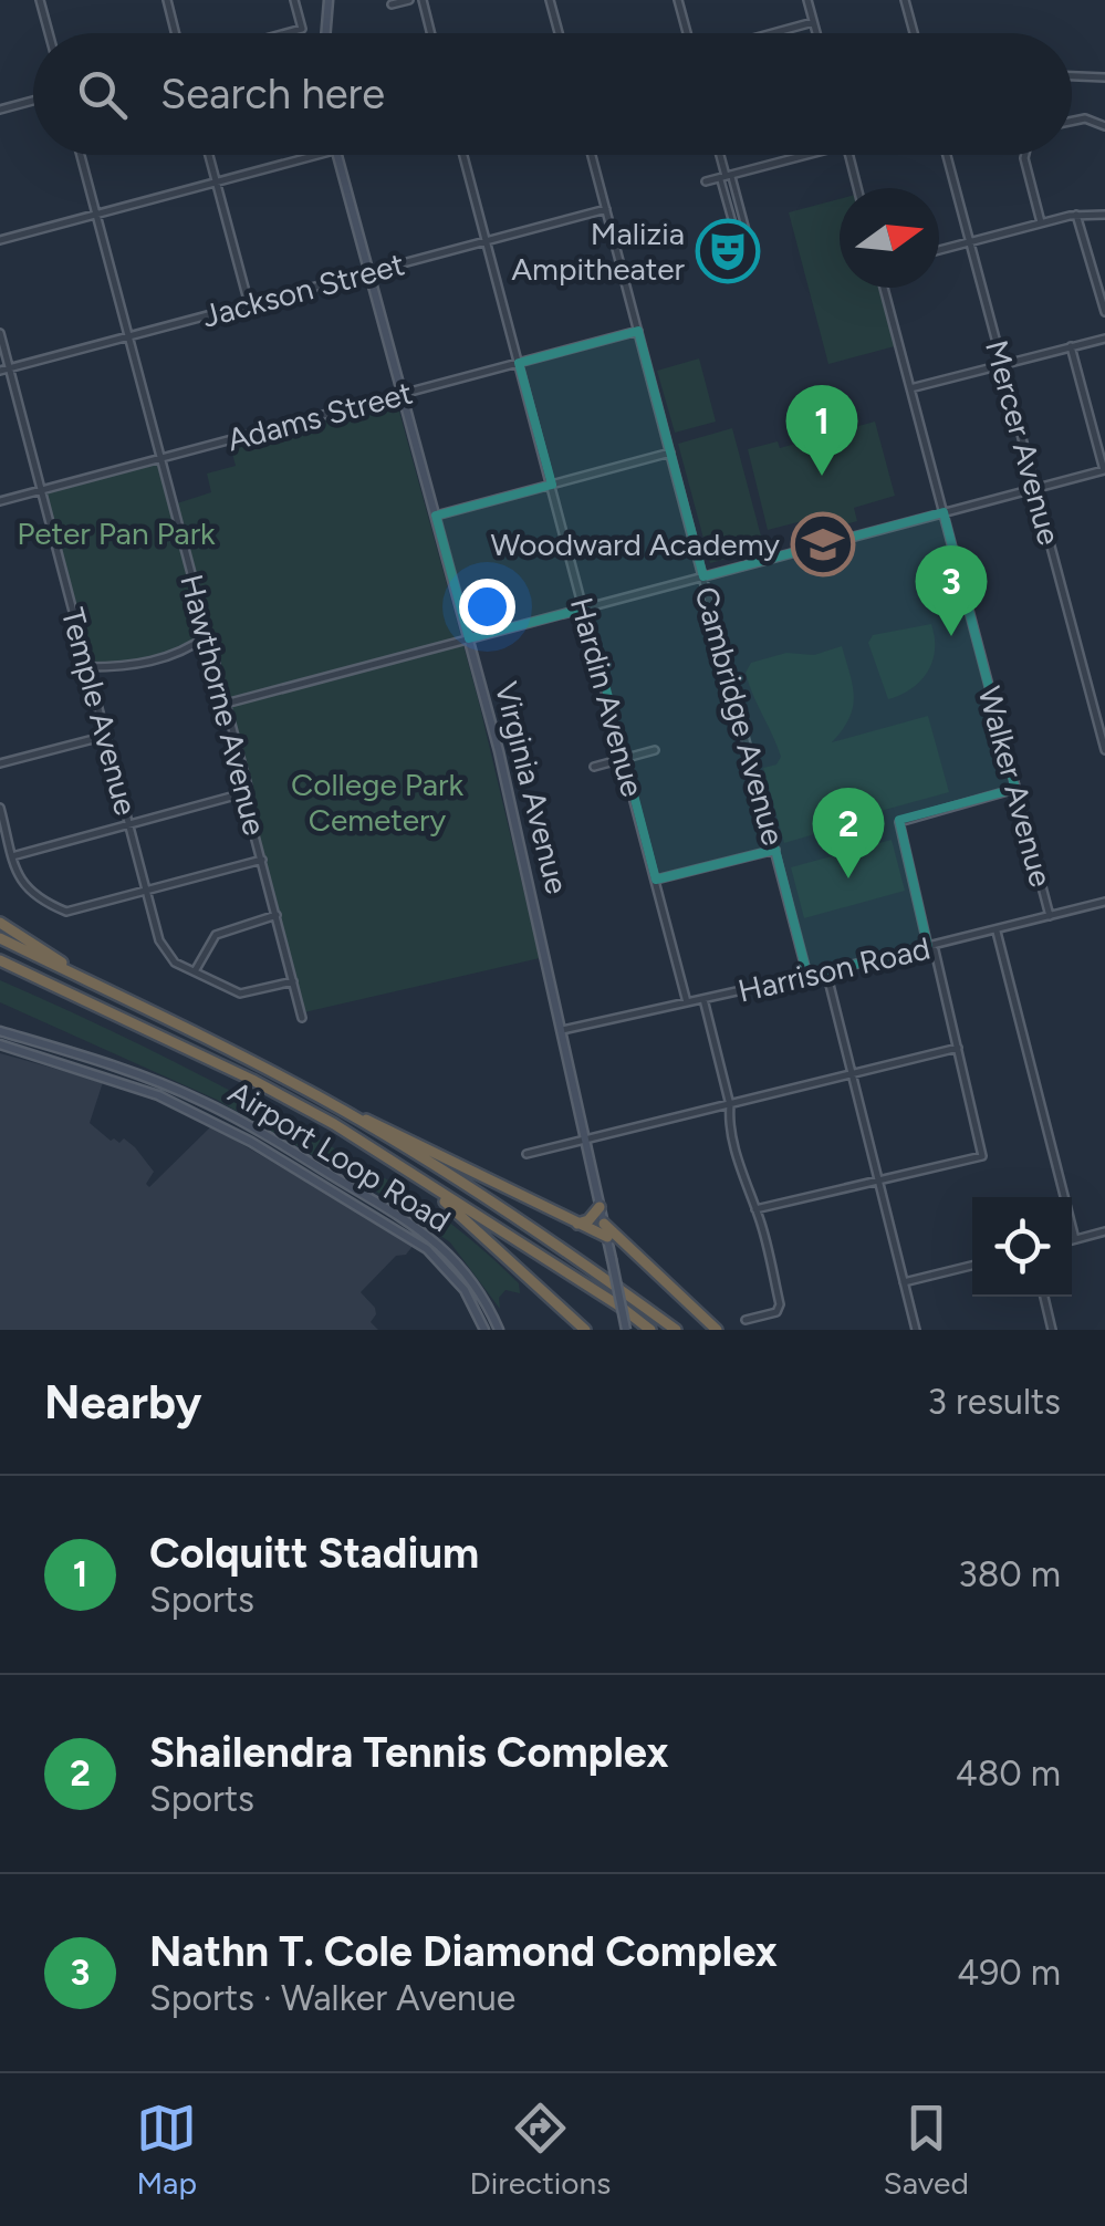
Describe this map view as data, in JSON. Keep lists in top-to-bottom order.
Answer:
{
  "streets": {
    "main road": ["Virginia Avenue", "Airport Loop Road"],
    "street": [
      "Jackson Street",
      "Adams Street",
      "Mercer Avenue",
      "Hardin Avenue",
      "Hawthorne Avenue",
      "Temple Avenue",
      "Cambridge Avenue",
      "Walker Avenue",
      "Harrison Road"
    ]
  },
  "crossings": [
    ["Jackson Street", "Hardin Avenue"],
    ["Jackson Street", "Hawthorne Avenue"],
    ["Jackson Street", "Temple Avenue"],
    ["Jackson Street", "Cambridge Avenue"],
    ["Jackson Street", "Virginia Avenue"],
    ["Adams Street", "Hardin Avenue"],
    ["Adams Street", "Hawthorne Avenue"],
    ["Adams Street", "Temple Avenue"],
    ["Adams Street", "Cambridge Avenue"],
    ["Adams Street", "Virginia Avenue"],
    ["Hardin Avenue", "Harrison Road"],
    ["Hawthorne Avenue", "Temple Avenue"],
    ["Cambridge Avenue", "Harrison Road"],
    ["Walker Avenue", "Harrison Road"],
    ["Virginia Avenue", "Harrison Road"]
  ],
  "parks": ["Peter Pan Park", "College Park Cemetery"],
  "places": {
    "theatre": ["Malizia Ampitheater"],
    "school or university": ["Woodward Academy"]
  },
  "north": "right",
  "page": {
    "search": "Search here",
    "pins": ["1", "3", "2"],
    "heading": ["Nearby", "3 results"],
    "list": [
      {
        "mark": "1",
        "name": "Colquitt Stadium",
        "note": "Sports",
        "value": "380 m"
      },
      {
        "mark": "2",
        "name": "Shailendra Tennis Complex",
        "note": "Sports",
        "value": "480 m"
      },
      {
        "mark": "3",
        "name": "Nathn T. Cole Diamond Complex",
        "note": "Sports · Walker Avenue",
        "value": "490 m"
      }
    ],
    "nav": ["Map", "Directions", "Saved"]
  }
}
